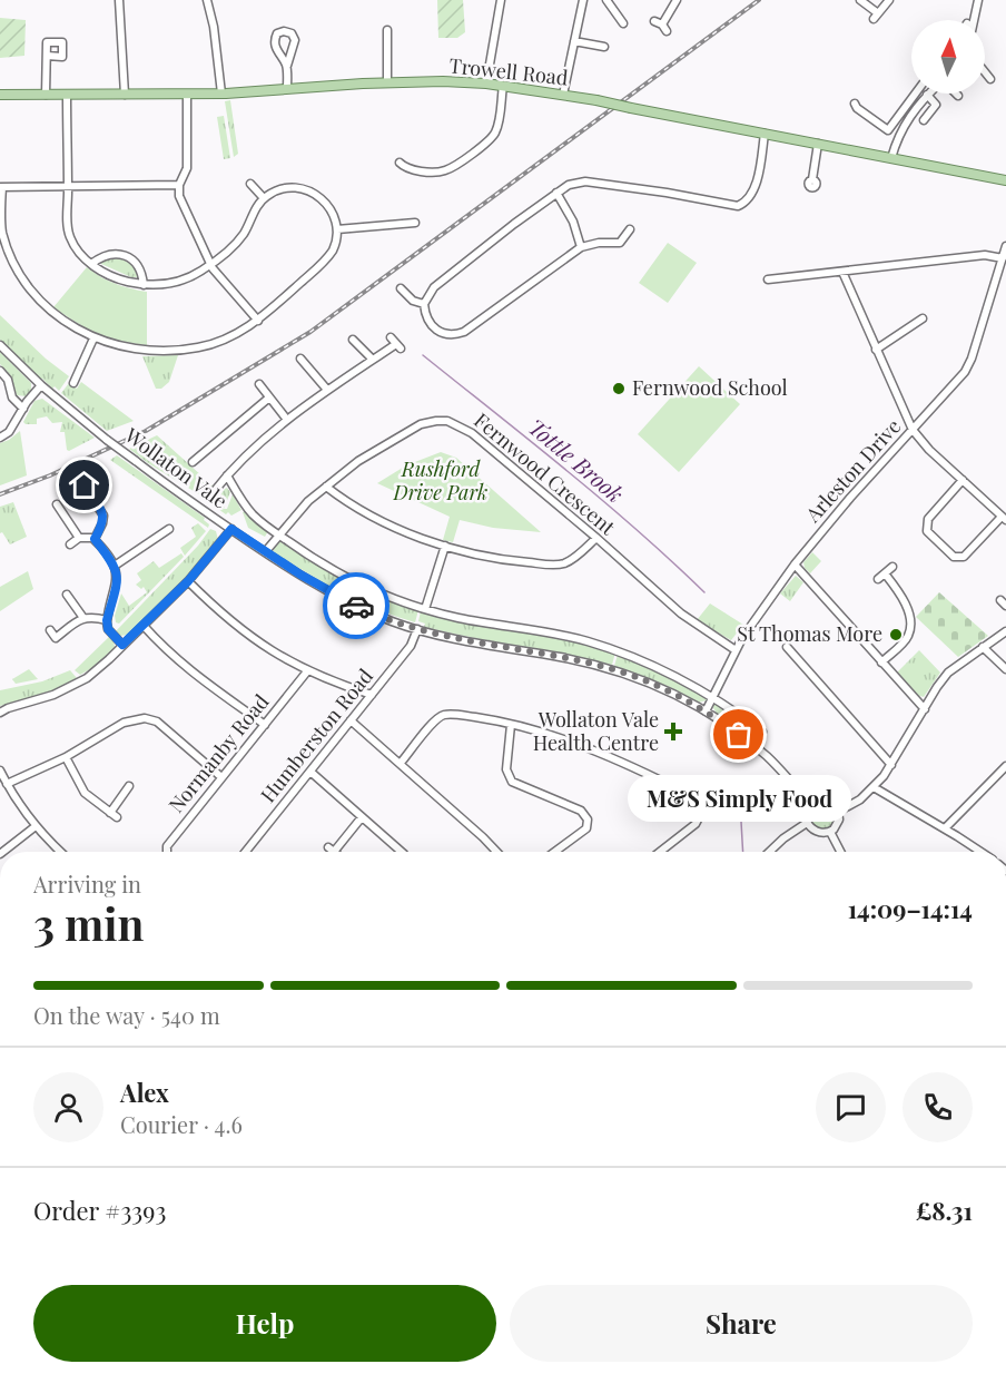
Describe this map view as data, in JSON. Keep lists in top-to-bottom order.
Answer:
{
  "streets": {
    "main road": ["Trowell Road"],
    "street": [
      "Wollaton Vale",
      "Arleston Drive",
      "Fernwood Crescent",
      "Humberston Road",
      "Normanby Road"
    ]
  },
  "crossings": [
    ["Wollaton Vale", "Arleston Drive"],
    ["Wollaton Vale", "Fernwood Crescent"],
    ["Wollaton Vale", "Humberston Road"],
    ["Arleston Drive", "Fernwood Crescent"]
  ],
  "water": ["Tottle Brook"],
  "parks": ["Rushford Drive Park"],
  "places": {
    "other": ["Fernwood School", "St Thomas More", "M&S Simply Food"],
    "health": ["Wollaton Vale Health Centre"]
  },
  "north": "top",
  "page": {
    "bubble": "M&S Simply Food",
    "heading": ["3 min", "Arriving in", "14:09–14:14"],
    "panel": [
      "Alex",
      "Courier · 4.6",
      "Order #3393",
      "£8.31"
    ],
    "bar": "On the way · 540 m",
    "buttons": ["Help", "Share"]
  }
}
